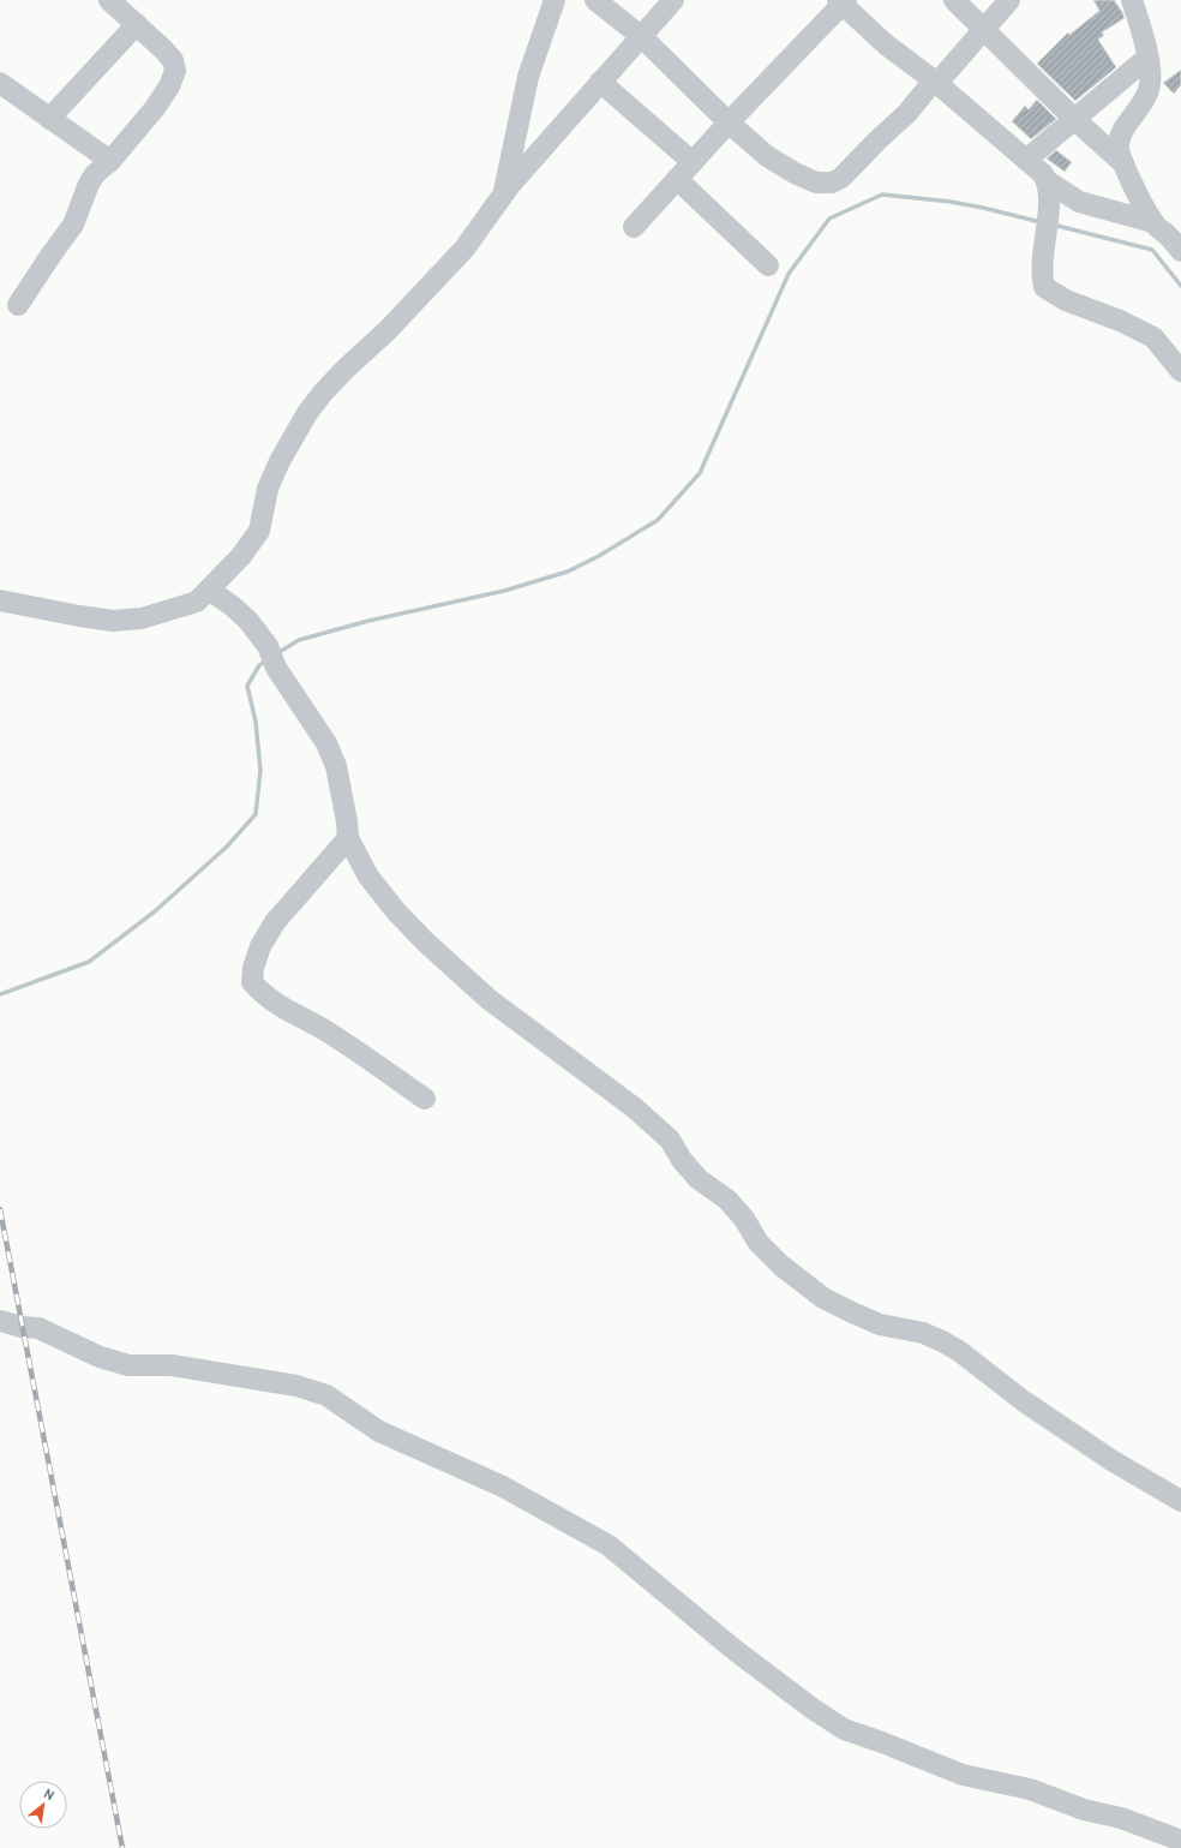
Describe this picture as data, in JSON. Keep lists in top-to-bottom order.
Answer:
{
  "north": "top right"
}
